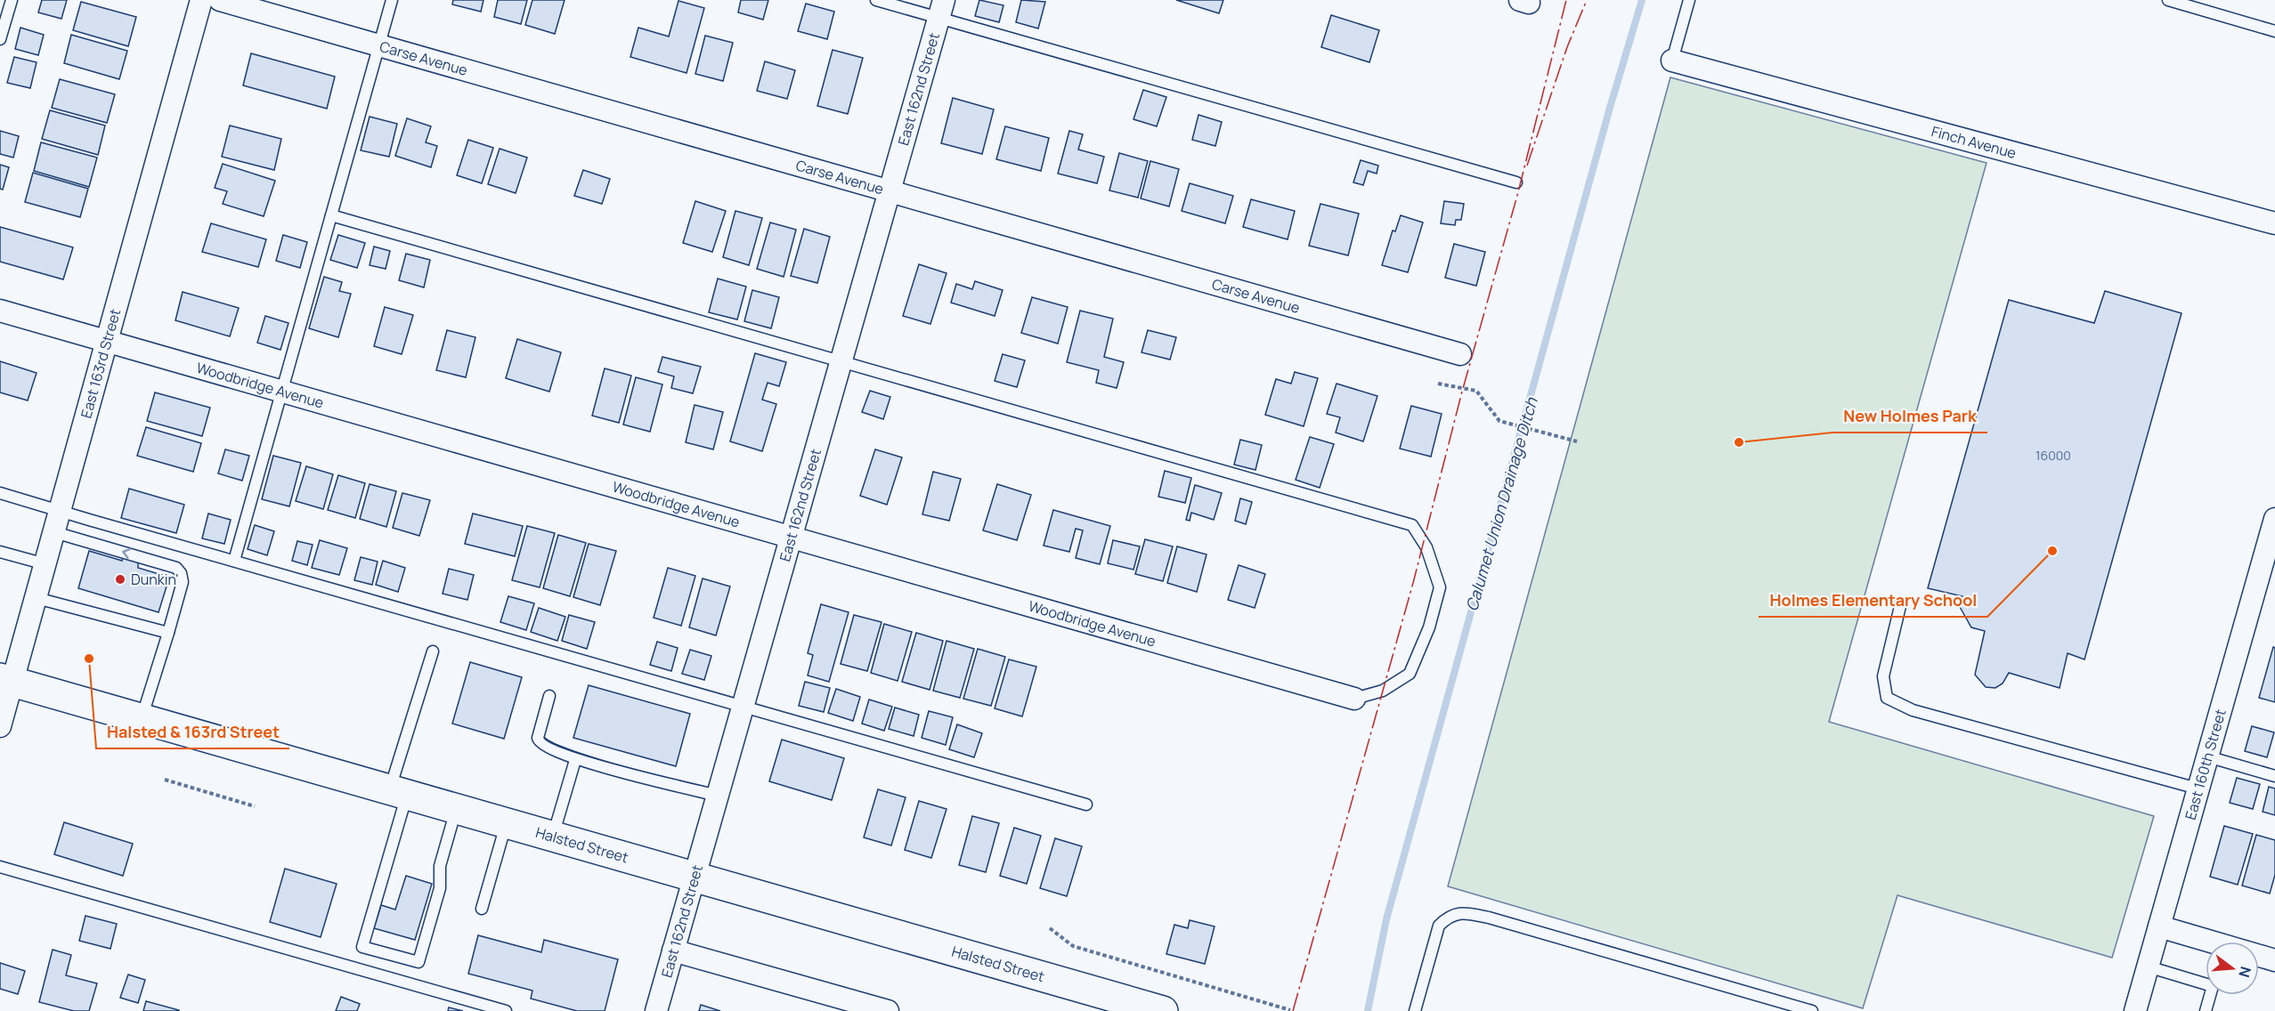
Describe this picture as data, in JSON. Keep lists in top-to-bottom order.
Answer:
{
  "streets": {
    "main road": ["Halsted Street"],
    "street": [
      "Carse Avenue",
      "East 162nd Street",
      "Finch Avenue",
      "East 163rd Street",
      "Woodbridge Avenue",
      "East 160th Street"
    ]
  },
  "crossings": [
    ["Carse Avenue", "East 162nd Street"],
    ["East 162nd Street", "Woodbridge Avenue"],
    ["East 162nd Street", "Halsted Street"],
    ["East 163rd Street", "Woodbridge Avenue"],
    ["East 163rd Street", "Halsted Street"]
  ],
  "water": ["Calumet Union Drainage Ditch"],
  "places": [
    "New Holmes Park",
    "Holmes Elementary School",
    "Dunkin'",
    "Halsted & 163rd Street"
  ],
  "house_numbers": ["16000"],
  "north": "right"
}
